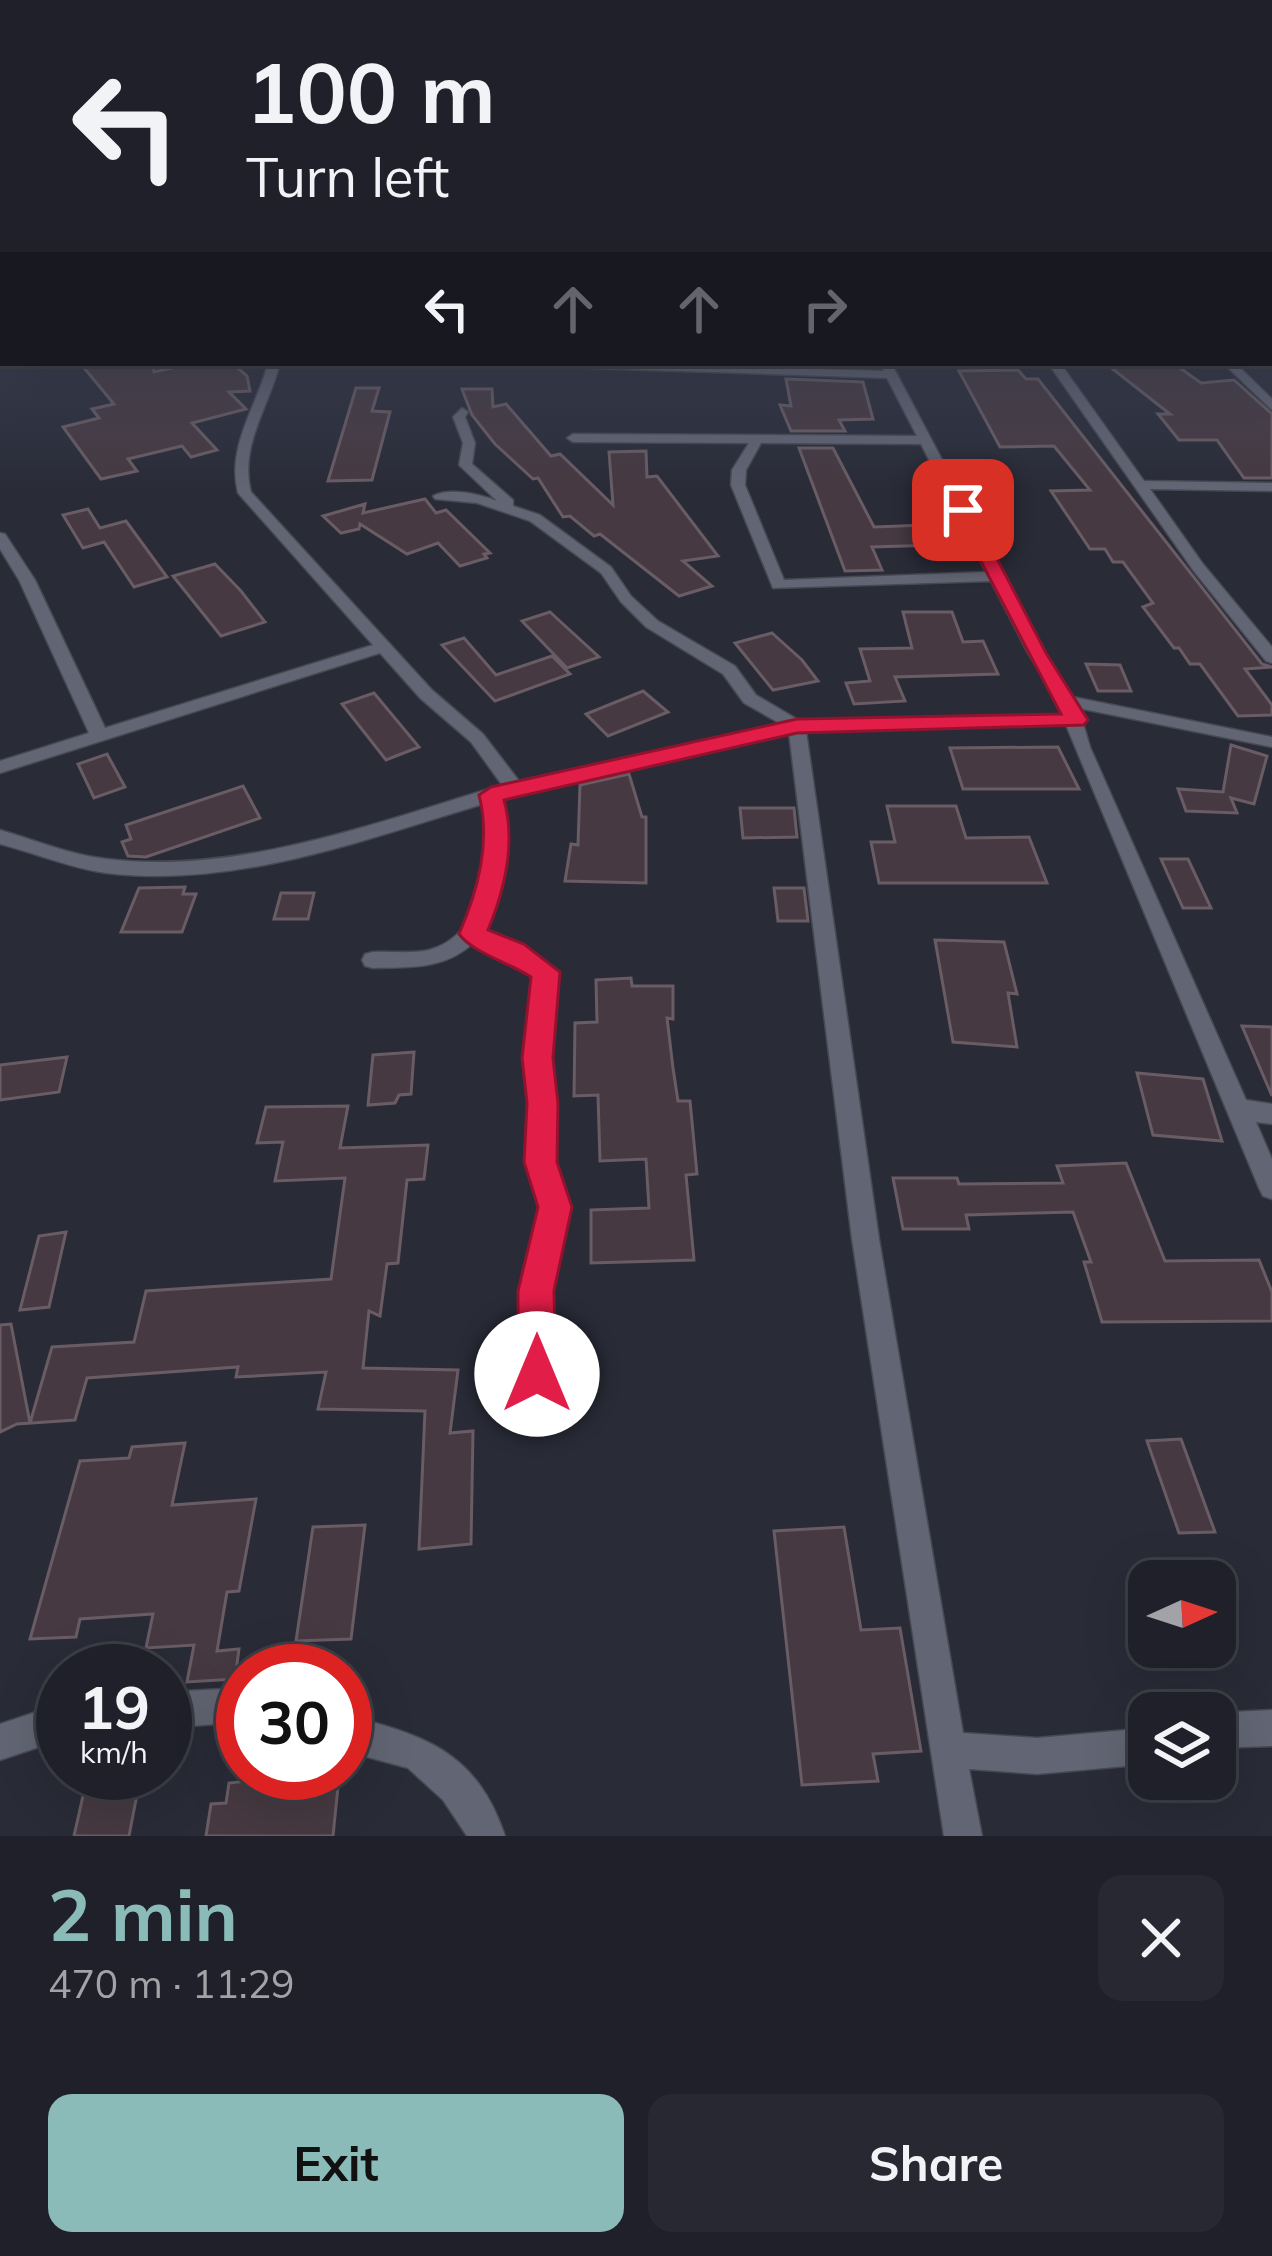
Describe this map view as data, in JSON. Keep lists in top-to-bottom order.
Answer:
{
  "north": "right",
  "page": {
    "turn": ["100 m", "Turn left"],
    "speed": "19 km/h",
    "limit": "30",
    "heading": ["2 min", "470 m · 11:29"],
    "buttons": ["Exit", "Share"]
  }
}
